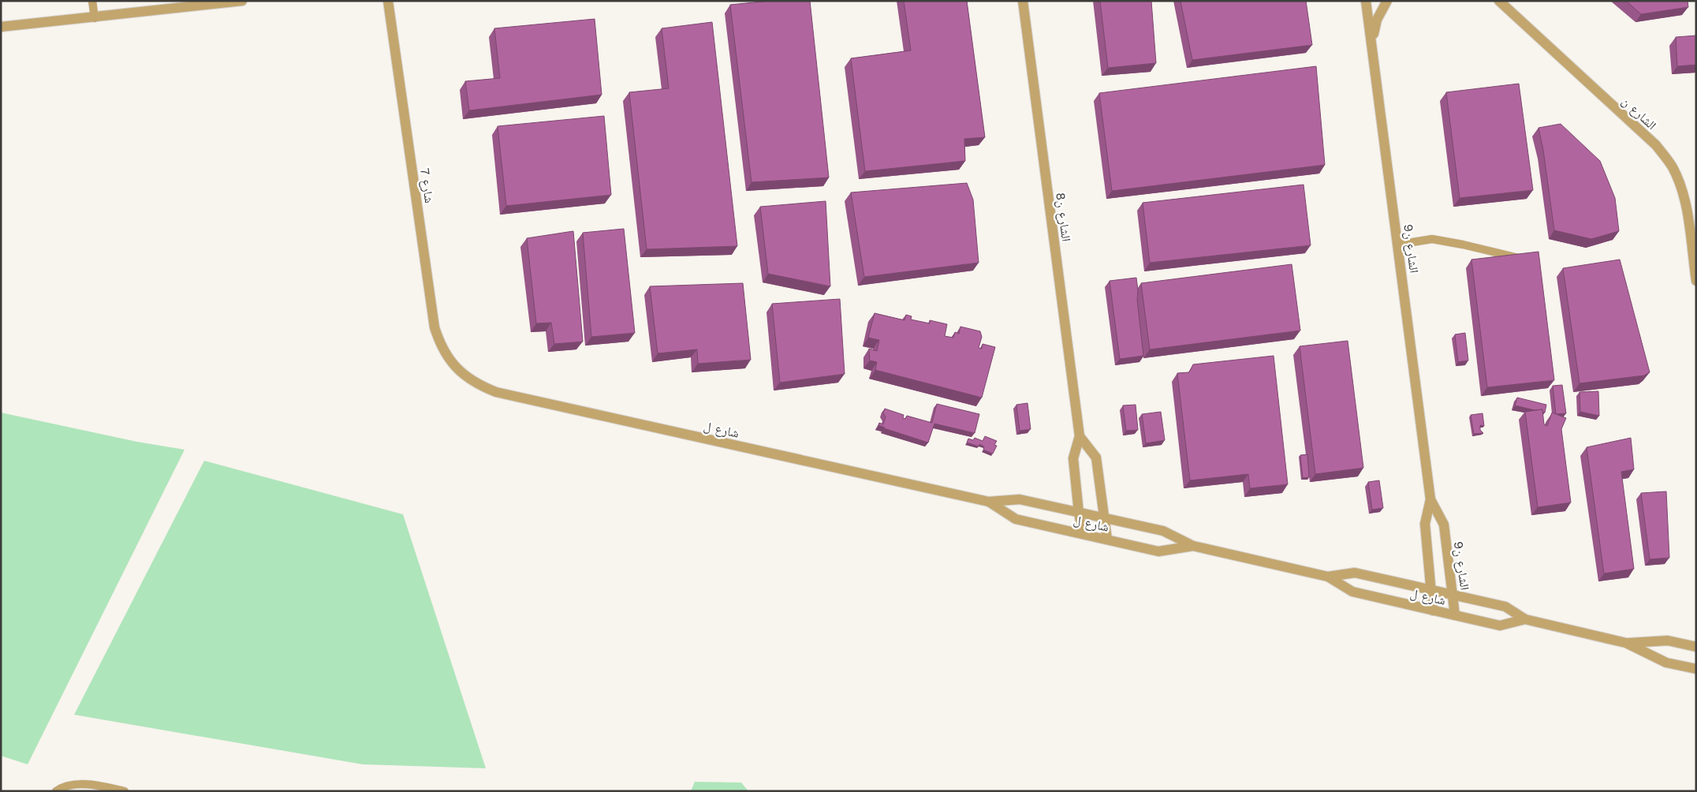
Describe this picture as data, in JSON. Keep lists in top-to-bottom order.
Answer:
{
  "streets": {
    "street": [
      "الشارع ن",
      "شارع 7",
      "الشارع ن8",
      "الشارع ن9",
      "شارع ل"
    ]
  },
  "crossings": [
    ["شارع 7", "شارع ل"],
    ["الشارع ن8", "شارع ل"],
    ["الشارع ن9", "شارع ل"]
  ]
}
